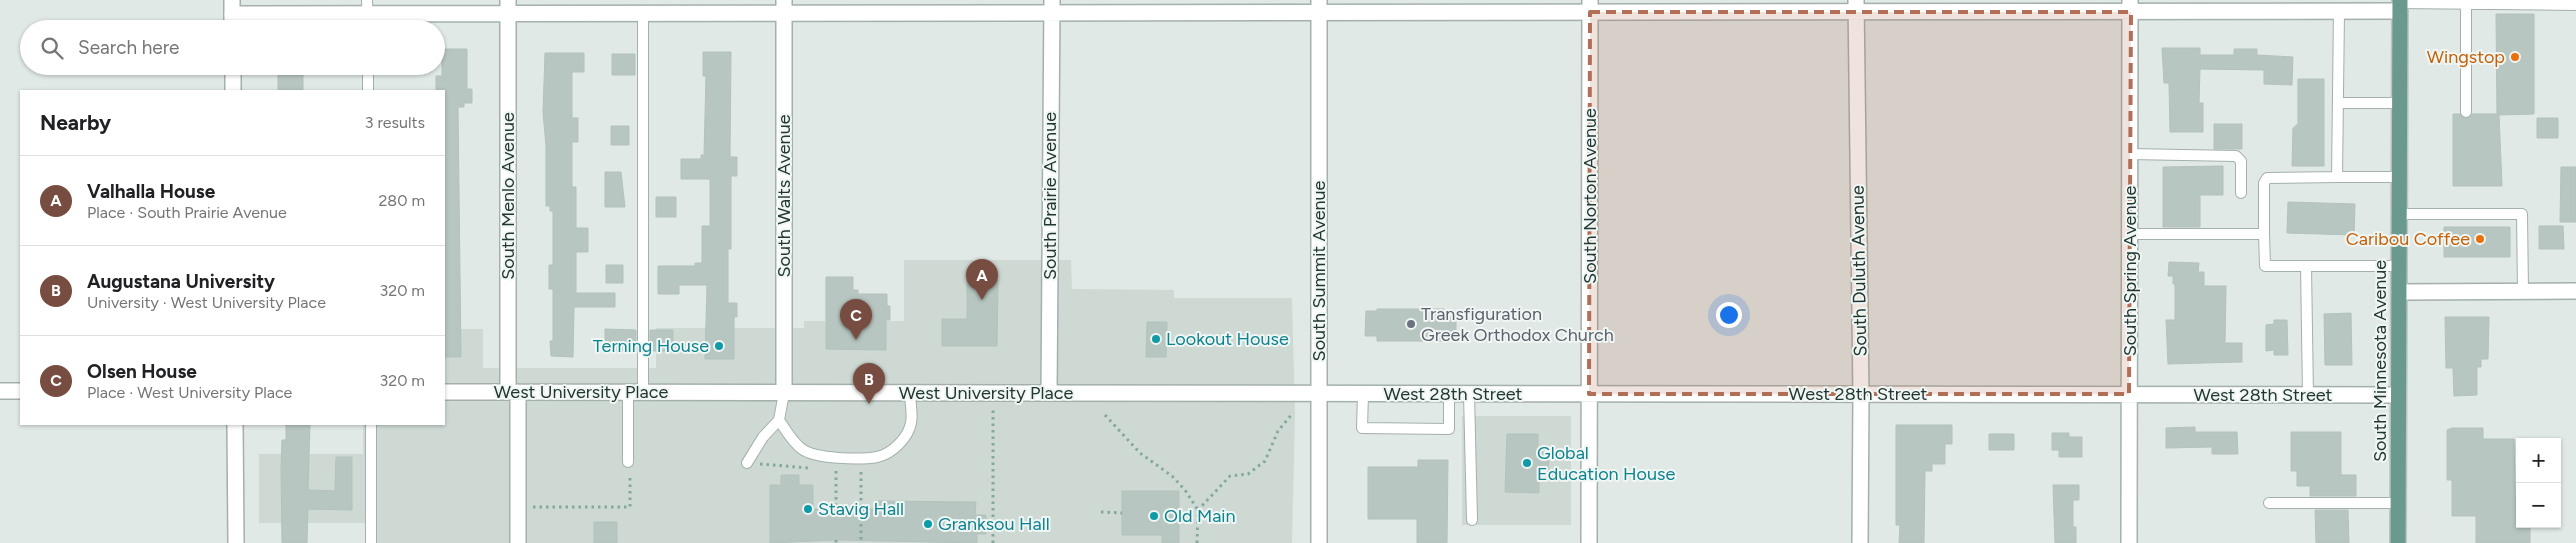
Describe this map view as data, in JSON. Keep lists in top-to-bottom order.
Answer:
{
  "streets": {
    "main road": ["South Minnesota Avenue"],
    "street": [
      "South Menlo Avenue",
      "South Walts Avenue",
      "South Prairie Avenue",
      "South Norton Avenue",
      "South Summit Avenue",
      "South Duluth Avenue",
      "South Spring Avenue",
      "West University Place",
      "West 28th Street"
    ]
  },
  "crossings": [
    ["South Menlo Avenue", "West University Place"],
    ["South Walts Avenue", "West University Place"],
    ["South Prairie Avenue", "West University Place"],
    ["South Norton Avenue", "West 28th Street"],
    ["South Summit Avenue", "West University Place"],
    ["South Summit Avenue", "West 28th Street"],
    ["South Duluth Avenue", "West 28th Street"],
    ["South Spring Avenue", "West 28th Street"],
    ["South Minnesota Avenue", "West 28th Street"],
    ["West University Place", "West 28th Street"]
  ],
  "places": [
    "Wingstop",
    "Caribou Coffee",
    "Transfiguration Greek Orthodox Church",
    "Lookout House",
    "Terning House",
    "Global Education House",
    "Stavig Hall",
    "Old Main",
    "Granksou Hall"
  ],
  "page": {
    "search": "Search here",
    "heading": ["Nearby", "3 results"],
    "list": [
      {
        "mark": "A",
        "name": "Valhalla House",
        "note": "Place · South Prairie Avenue",
        "value": "280 m"
      },
      {
        "mark": "B",
        "name": "Augustana University",
        "note": "University · West University Place",
        "value": "320 m"
      },
      {
        "mark": "C",
        "name": "Olsen House",
        "note": "Place · West University Place",
        "value": "320 m"
      }
    ],
    "pins": ["A", "C", "B"],
    "map_buttons": ["+", "−"]
  }
}
